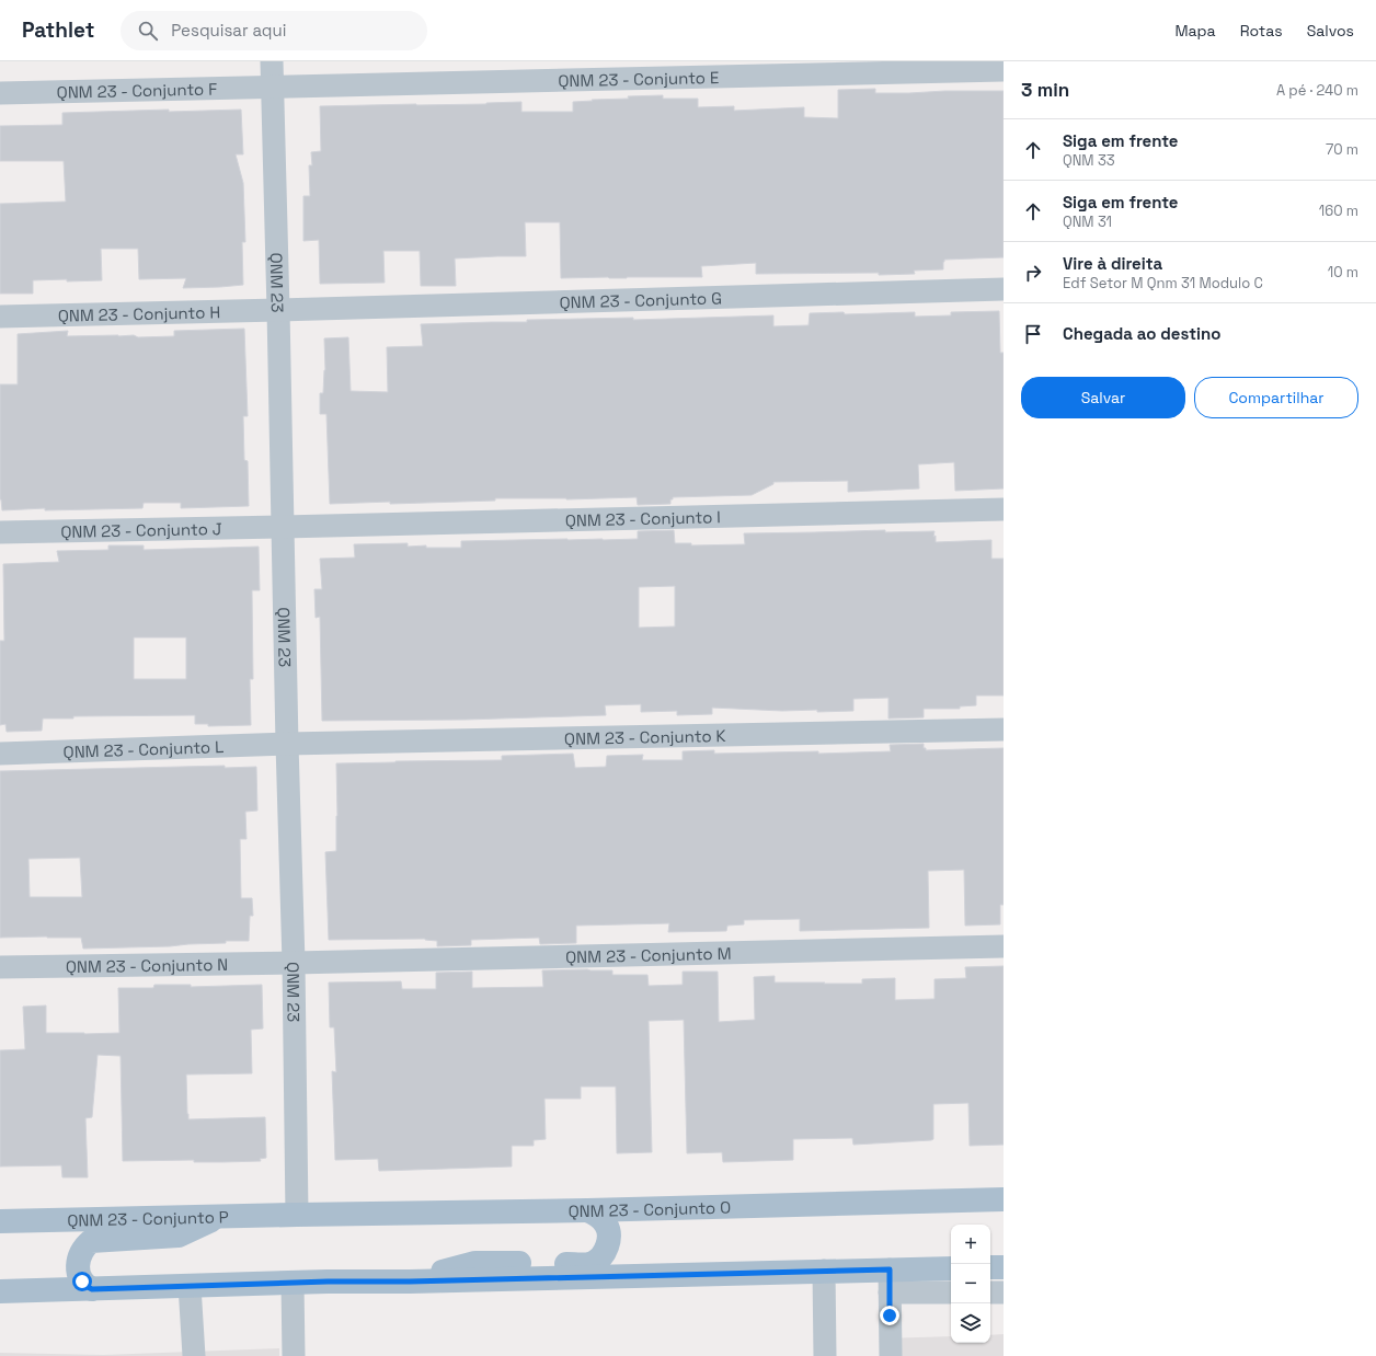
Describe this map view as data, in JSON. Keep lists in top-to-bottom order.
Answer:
{
  "streets": {
    "main road": ["QNM 23 - Conjunto O", "QNM 23 - Conjunto P"],
    "street": [
      "QNM 23 - Conjunto E",
      "QNM 23 - Conjunto F",
      "QNM 23",
      "QNM 23 - Conjunto G",
      "QNM 23 - Conjunto H",
      "QNM 23 - Conjunto I",
      "QNM 23 - Conjunto J",
      "QNM 23 - Conjunto K",
      "QNM 23 - Conjunto L",
      "QNM 23 - Conjunto M",
      "QNM 23 - Conjunto N"
    ]
  },
  "crossings": [
    ["QNM 23 - Conjunto E", "QNM 23 - Conjunto F"],
    ["QNM 23 - Conjunto E", "QNM 23"],
    ["QNM 23 - Conjunto F", "QNM 23"],
    ["QNM 23", "QNM 23 - Conjunto G"],
    ["QNM 23", "QNM 23 - Conjunto H"],
    ["QNM 23", "QNM 23 - Conjunto I"],
    ["QNM 23", "QNM 23 - Conjunto J"],
    ["QNM 23", "QNM 23 - Conjunto K"],
    ["QNM 23", "QNM 23 - Conjunto L"],
    ["QNM 23", "QNM 23 - Conjunto M"],
    ["QNM 23", "QNM 23 - Conjunto N"],
    ["QNM 23", "QNM 23 - Conjunto O"],
    ["QNM 23", "QNM 23 - Conjunto P"],
    ["QNM 23 - Conjunto G", "QNM 23 - Conjunto H"],
    ["QNM 23 - Conjunto I", "QNM 23 - Conjunto J"],
    ["QNM 23 - Conjunto K", "QNM 23 - Conjunto L"],
    ["QNM 23 - Conjunto M", "QNM 23 - Conjunto N"],
    ["QNM 23 - Conjunto O", "QNM 23 - Conjunto P"]
  ],
  "page": {
    "header": "Pathlet",
    "search": "Pesquisar aqui",
    "nav": ["Mapa", "Rotas", "Salvos"],
    "heading": ["3 min", "A pé · 240 m"],
    "list": [
      ["Siga em frente", "QNM 33", "70 m"],
      ["Siga em frente", "QNM 31", "160 m"],
      ["Vire à direita", "Edf Setor M Qnm 31 Modulo C", "10 m"],
      "Chegada ao destino"
    ],
    "buttons": ["Salvar", "Compartilhar"],
    "map_buttons": ["+", "−"]
  }
}
